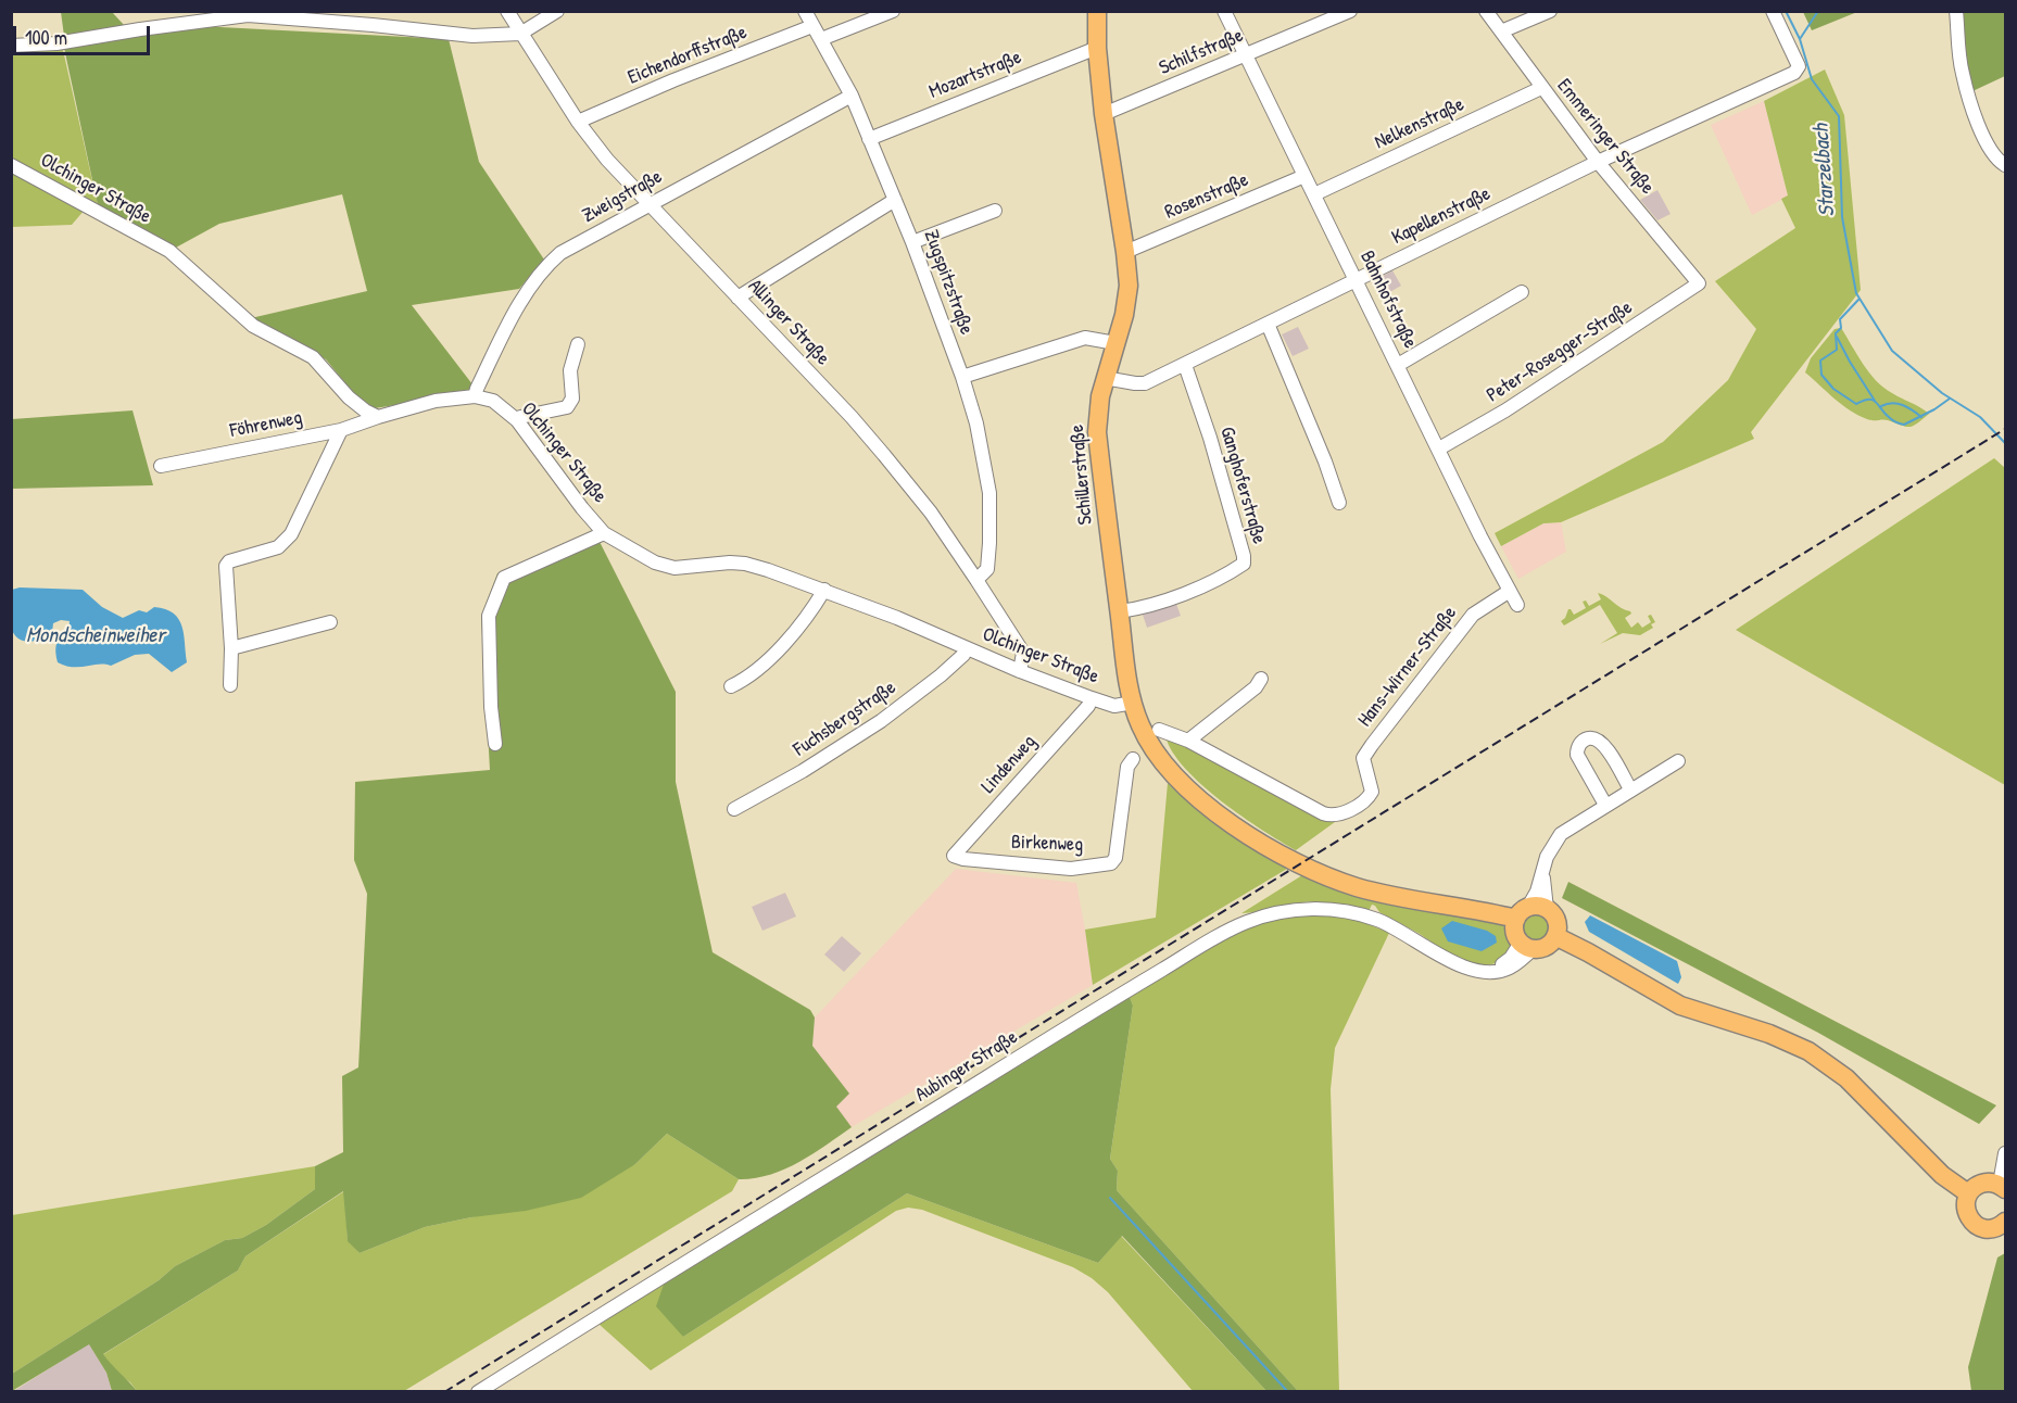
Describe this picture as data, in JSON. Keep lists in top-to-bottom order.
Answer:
{
  "streets": {
    "main road": ["Schillerstraße"],
    "street": [
      "Schilfstraße",
      "Eichendorffstraße",
      "Mozartstraße",
      "Nelkenstraße",
      "Emmeringer Straße",
      "Olchinger Straße",
      "Zweigstraße",
      "Rosenstraße",
      "Kapellenstraße",
      "Zugspitzstraße",
      "Bahnhofstraße",
      "Allinger Straße",
      "Peter-Rosegger-Straße",
      "Föhrenweg",
      "Ganghoferstraße",
      "Hans-Wirner-Straße",
      "Fuchsbergstraße",
      "Lindenweg",
      "Birkenweg",
      "Aubinger Straße"
    ]
  },
  "crossings": [
    ["Schilfstraße", "Bahnhofstraße"],
    ["Schilfstraße", "Schillerstraße"],
    ["Eichendorffstraße", "Zugspitzstraße"],
    ["Eichendorffstraße", "Allinger Straße"],
    ["Mozartstraße", "Zugspitzstraße"],
    ["Mozartstraße", "Schillerstraße"],
    ["Nelkenstraße", "Emmeringer Straße"],
    ["Nelkenstraße", "Bahnhofstraße"],
    ["Emmeringer Straße", "Kapellenstraße"],
    ["Emmeringer Straße", "Peter-Rosegger-Straße"],
    ["Olchinger Straße", "Zweigstraße"],
    ["Olchinger Straße", "Allinger Straße"],
    ["Olchinger Straße", "Föhrenweg"],
    ["Olchinger Straße", "Schillerstraße"],
    ["Olchinger Straße", "Fuchsbergstraße"],
    ["Olchinger Straße", "Lindenweg"],
    ["Zweigstraße", "Zugspitzstraße"],
    ["Zweigstraße", "Allinger Straße"],
    ["Rosenstraße", "Bahnhofstraße"],
    ["Rosenstraße", "Schillerstraße"],
    ["Kapellenstraße", "Bahnhofstraße"],
    ["Kapellenstraße", "Schillerstraße"],
    ["Kapellenstraße", "Ganghoferstraße"],
    ["Zugspitzstraße", "Allinger Straße"],
    ["Bahnhofstraße", "Peter-Rosegger-Straße"],
    ["Bahnhofstraße", "Hans-Wirner-Straße"],
    ["Schillerstraße", "Ganghoferstraße"],
    ["Schillerstraße", "Aubinger Straße"],
    ["Lindenweg", "Birkenweg"]
  ],
  "water": ["Starzelbach", "Mondscheinweiher"],
  "scale_bar": "100 m"
}
